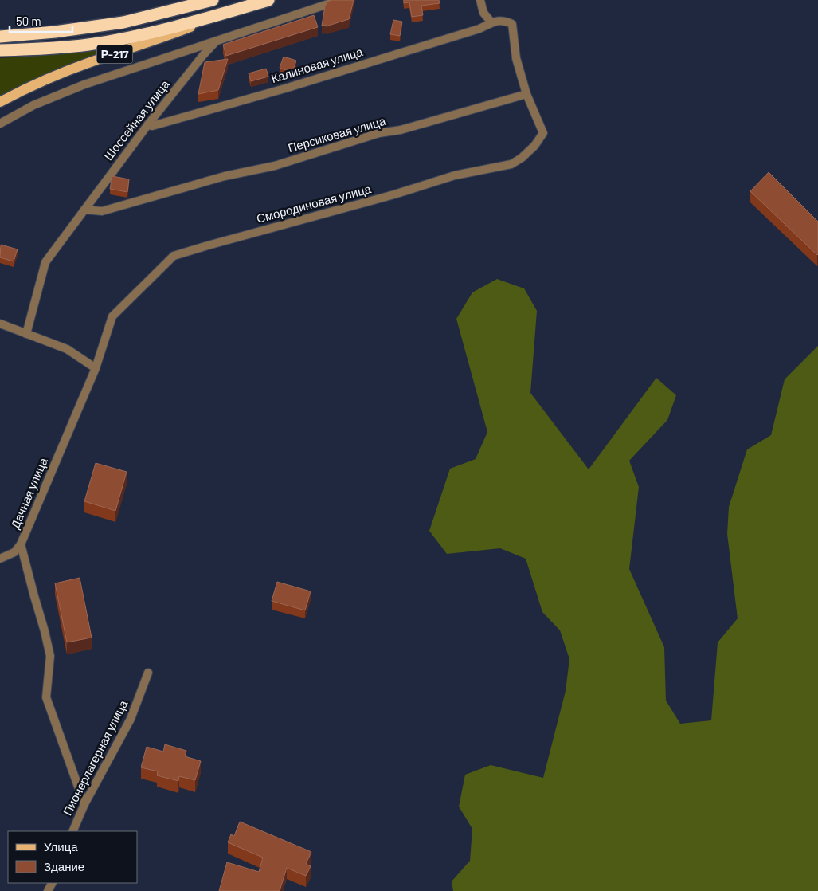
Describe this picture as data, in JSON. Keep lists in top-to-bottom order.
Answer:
{
  "streets": {
    "highway": ["Р-217"],
    "street": [
      "Калиновая улица",
      "Шоссейная улица",
      "Персиковая улица",
      "Смородиновая улица",
      "Дачная улица",
      "Пионерлагерная улица"
    ]
  },
  "crossings": [
    ["Калиновая улица", "Шоссейная улица"],
    ["Шоссейная улица", "Персиковая улица"],
    ["Персиковая улица", "Смородиновая улица"],
    ["Смородиновая улица", "Дачная улица"],
    ["Дачная улица", "Пионерлагерная улица"]
  ],
  "legend": ["Улица", "Здание"],
  "scale_bar": "50 m"
}
